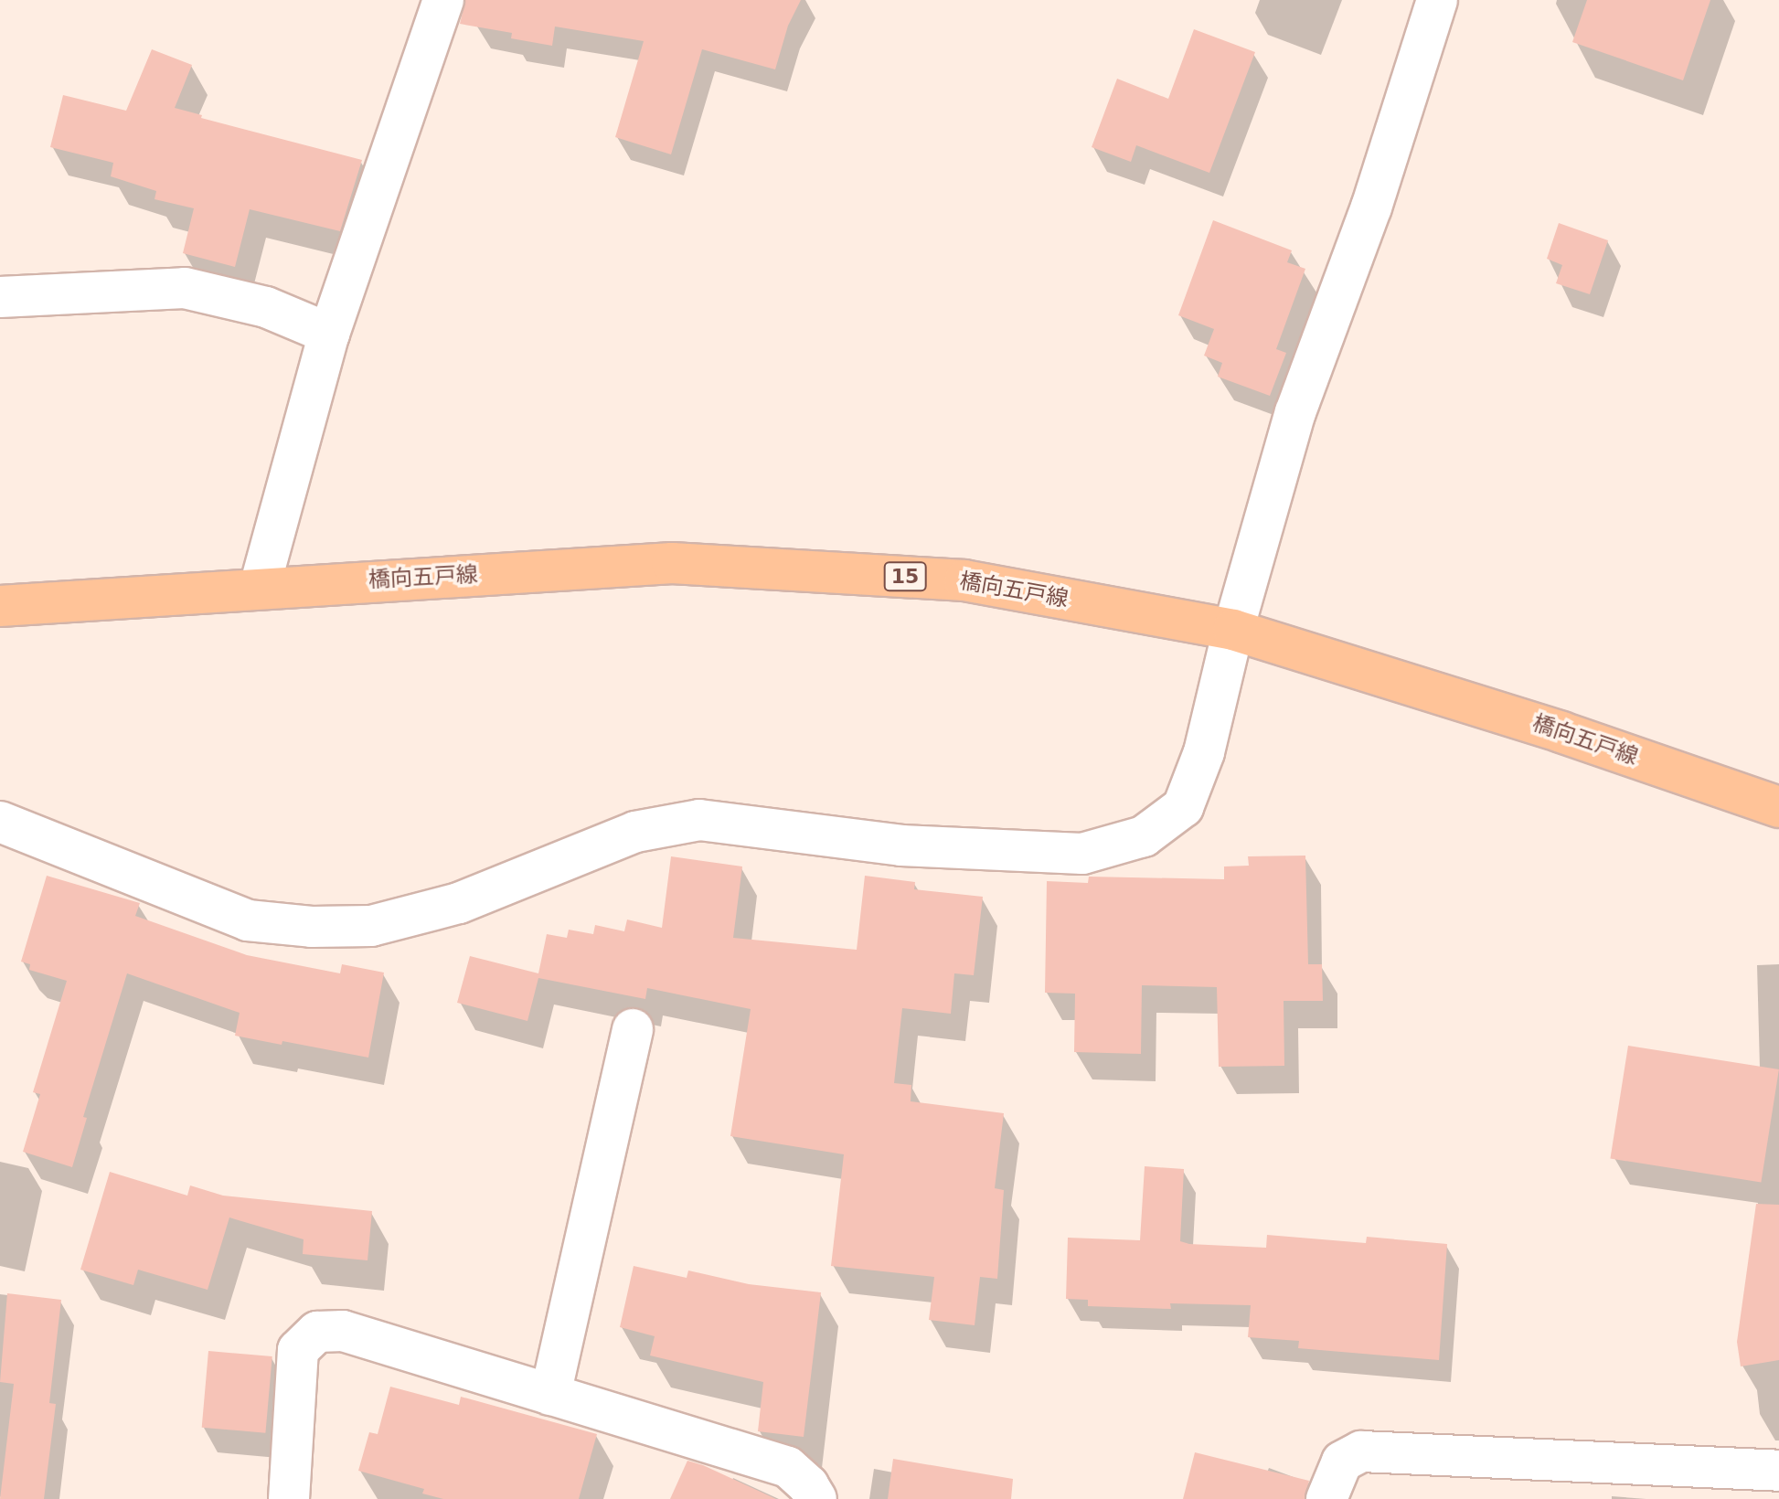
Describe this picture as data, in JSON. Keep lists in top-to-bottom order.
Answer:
{
  "streets": {
    "main road": ["15", "橋向五戸線"]
  }
}
